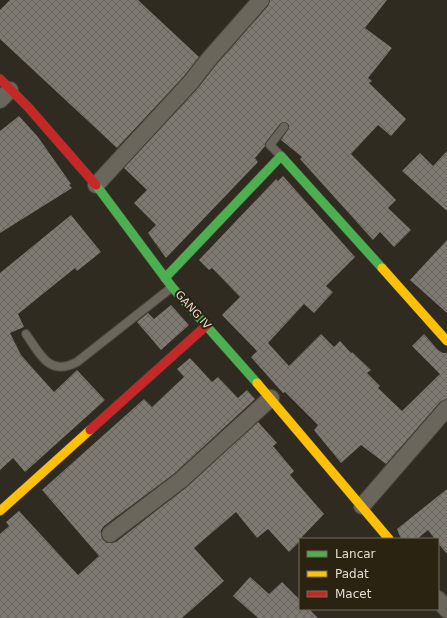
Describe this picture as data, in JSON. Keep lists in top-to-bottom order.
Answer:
{
  "streets": {
    "street": ["GANG IV"]
  },
  "legend": ["Lancar", "Padat", "Macet"]
}
